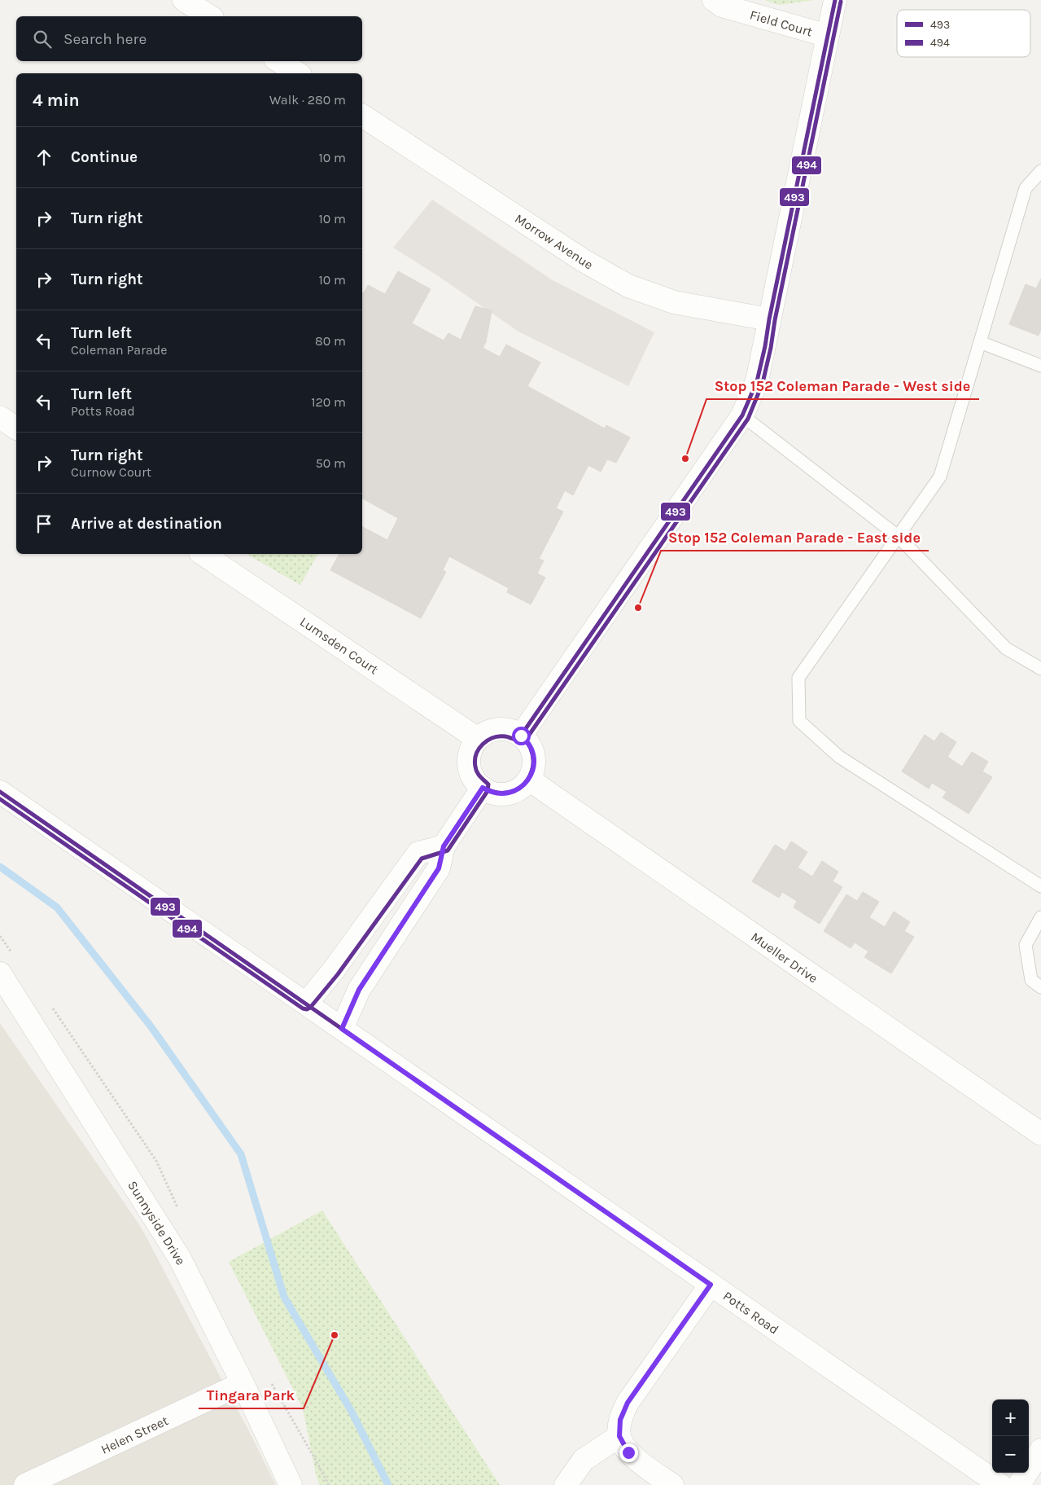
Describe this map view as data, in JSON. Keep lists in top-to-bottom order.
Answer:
{
  "streets": {
    "street": [
      "Field Court",
      "Morrow Avenue",
      "Lumsden Court",
      "Mueller Drive",
      "Sunnyside Drive",
      "Potts Road",
      "Helen Street"
    ]
  },
  "crossings": [
    ["Lumsden Court", "Mueller Drive"],
    ["Sunnyside Drive", "Helen Street"]
  ],
  "places": ["Stop 152 Coleman Parade - West side", "Stop 152 Coleman Parade - East side", "Tingara Park"],
  "lines": ["transit line 493", "transit line 494"],
  "legend": ["493", "494"],
  "page": {
    "search": "Search here",
    "heading": ["4 min", "Walk · 280 m"],
    "list": [
      ["Continue", "10 m"],
      ["Turn right", "10 m"],
      ["Turn right", "10 m"],
      ["Turn left", "Coleman Parade", "80 m"],
      ["Turn left", "Potts Road", "120 m"],
      ["Turn right", "Curnow Court", "50 m"],
      "Arrive at destination"
    ],
    "map_buttons": ["+", "−"]
  }
}
